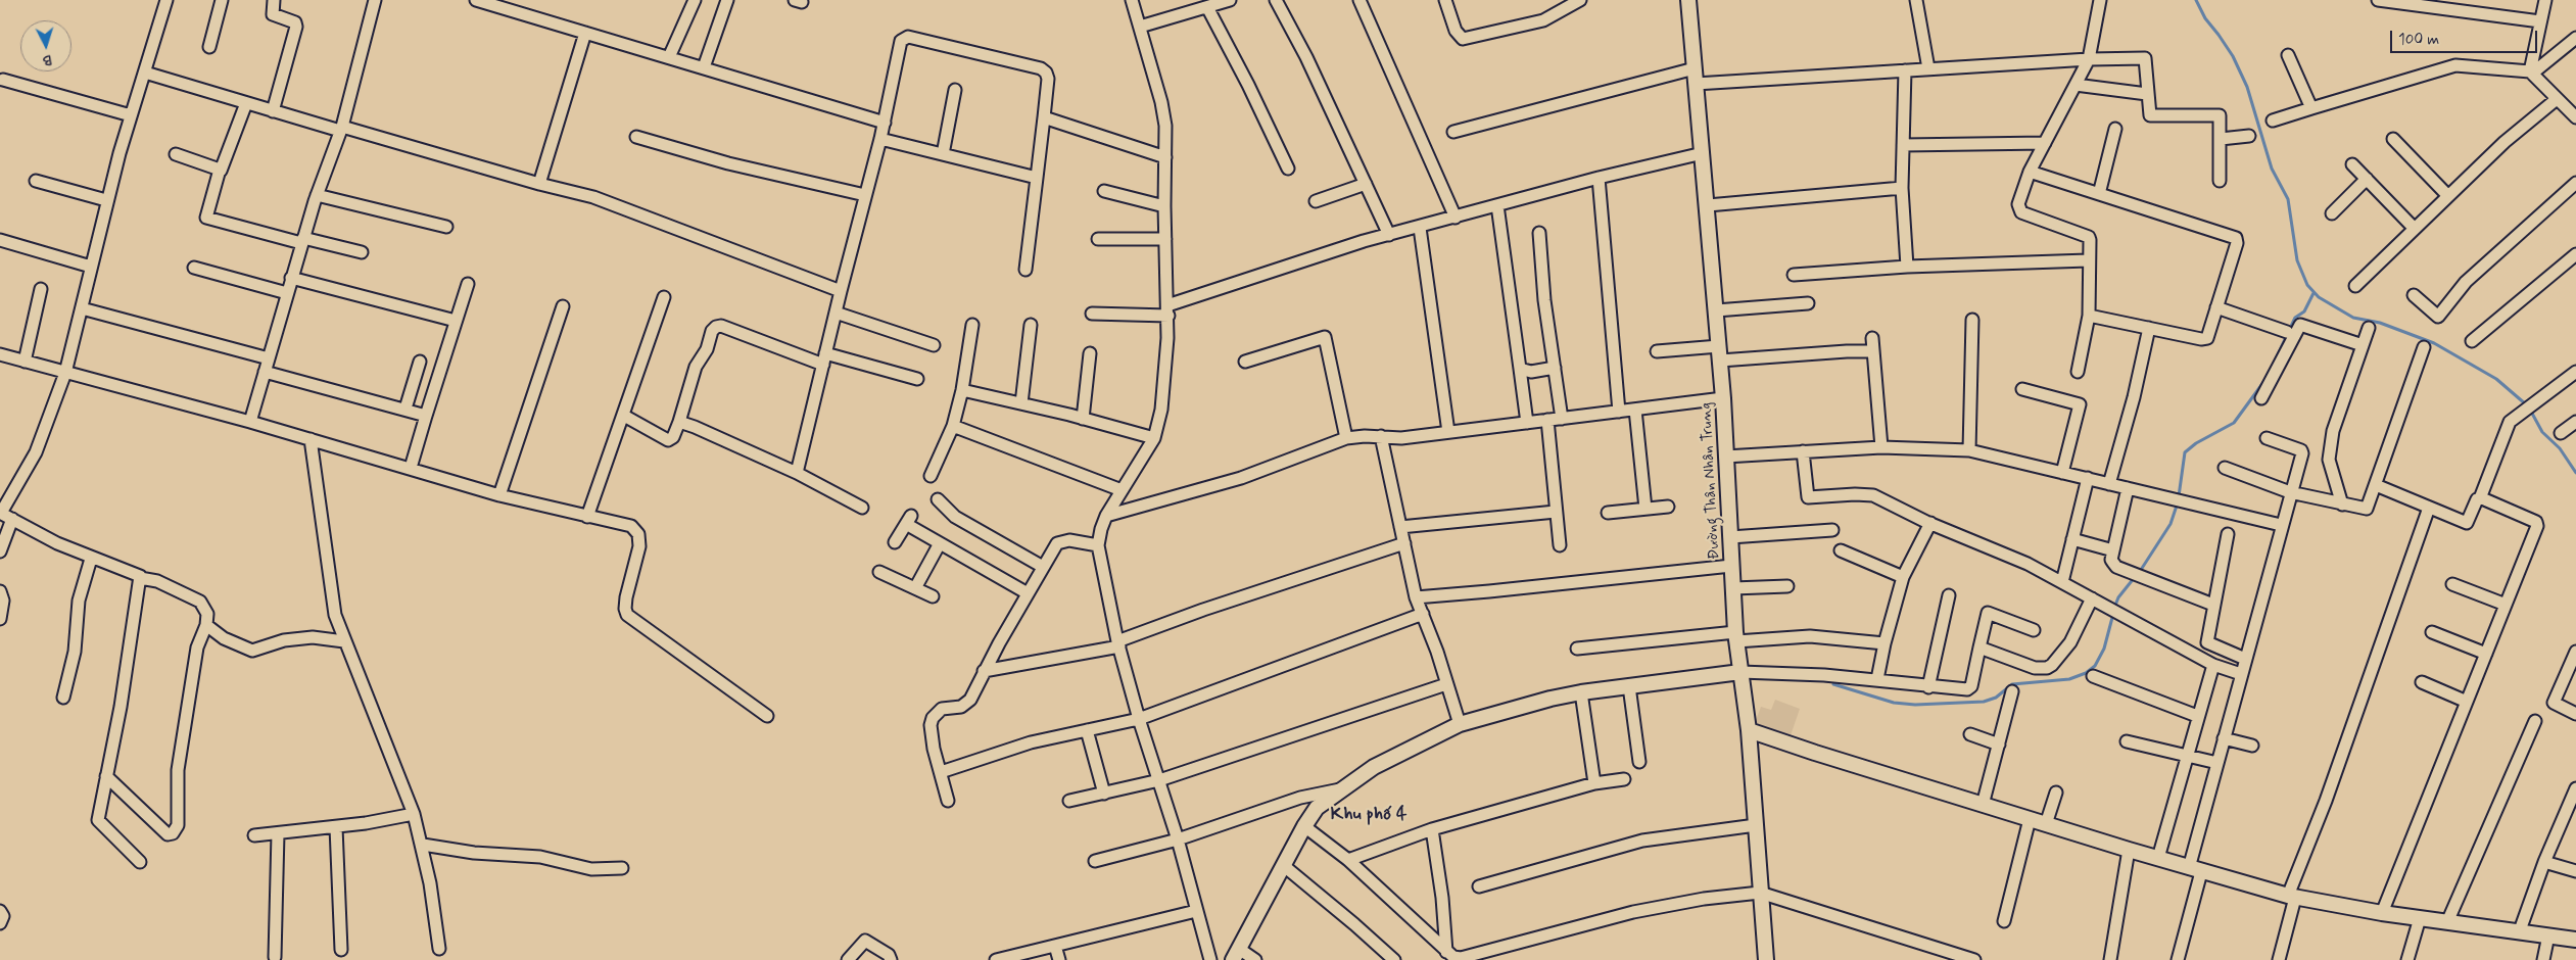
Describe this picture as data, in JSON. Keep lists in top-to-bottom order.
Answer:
{
  "streets": {
    "street": ["Đường Thân Nhân Trung"]
  },
  "districts": ["Khu phố 4"],
  "scale_bar": "100 m",
  "north": "bottom"
}
